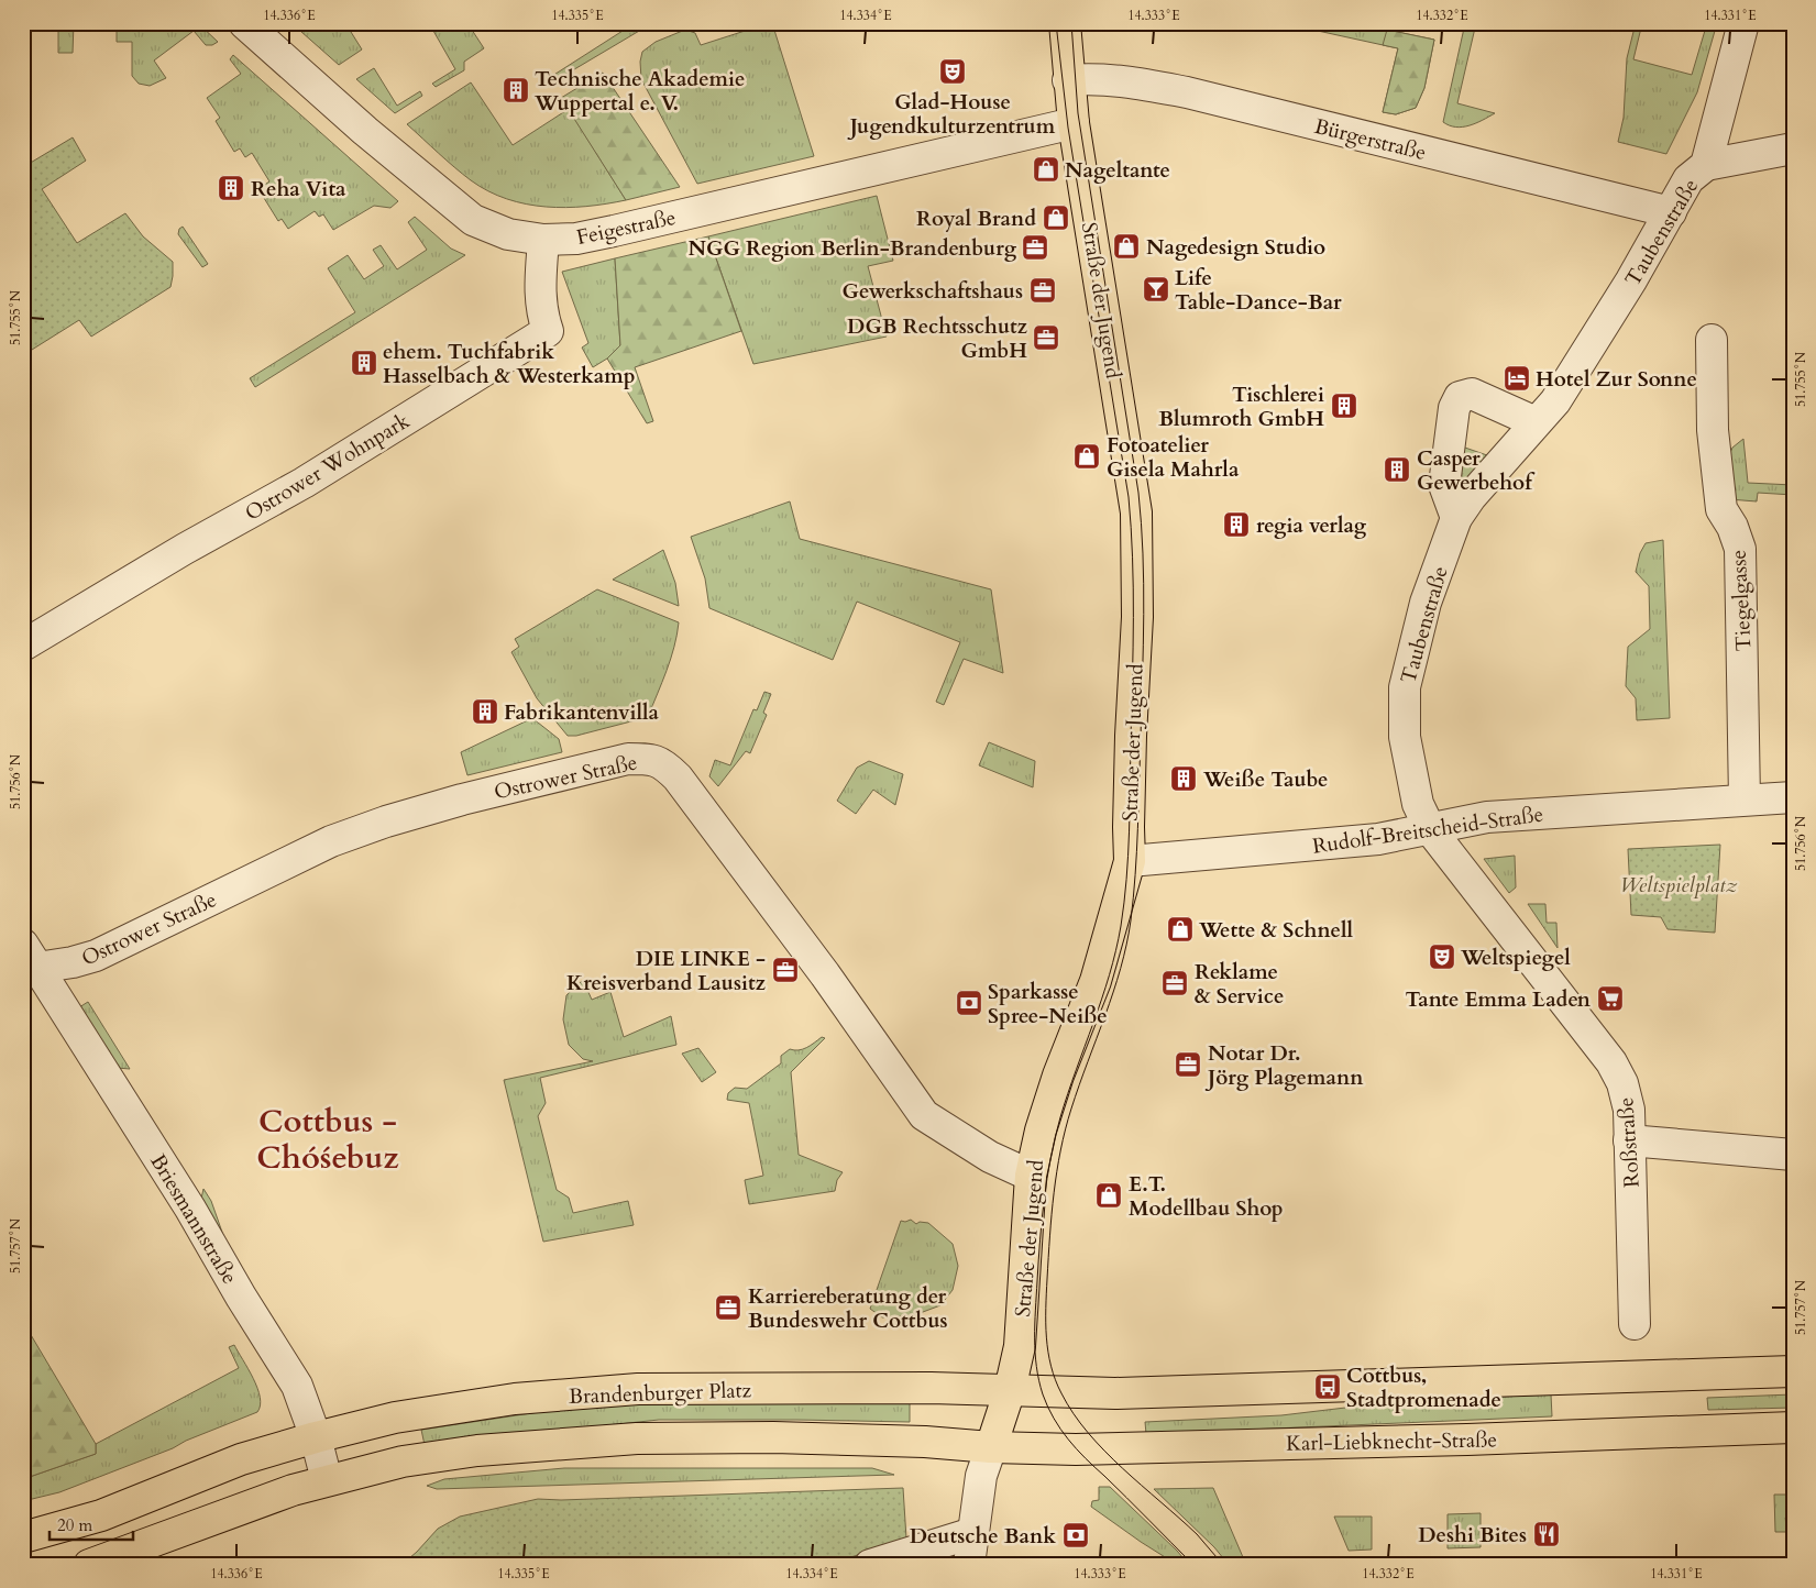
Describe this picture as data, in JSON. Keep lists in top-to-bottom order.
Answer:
{
  "streets": {
    "main road": ["Straße der Jugend", "Brandenburger Platz", "Karl-Liebknecht-Straße"],
    "street": [
      "Bürgerstraße",
      "Feigestraße",
      "Taubenstraße",
      "Ostrower Wohnpark",
      "Tiegelgasse",
      "Ostrower Straße",
      "Rudolf-Breitscheid-Straße",
      "Roßstraße",
      "Briesmannstraße"
    ]
  },
  "crossings": [
    ["Bürgerstraße", "Taubenstraße"],
    ["Bürgerstraße", "Straße der Jugend"],
    ["Feigestraße", "Straße der Jugend"],
    ["Feigestraße", "Ostrower Wohnpark"],
    ["Taubenstraße", "Rudolf-Breitscheid-Straße"],
    ["Taubenstraße", "Roßstraße"],
    ["Straße der Jugend", "Ostrower Straße"],
    ["Straße der Jugend", "Rudolf-Breitscheid-Straße"],
    ["Straße der Jugend", "Brandenburger Platz"],
    ["Straße der Jugend", "Karl-Liebknecht-Straße"],
    ["Tiegelgasse", "Rudolf-Breitscheid-Straße"],
    ["Ostrower Straße", "Briesmannstraße"],
    ["Rudolf-Breitscheid-Straße", "Roßstraße"],
    ["Briesmannstraße", "Brandenburger Platz"]
  ],
  "districts": ["Cottbus - Chóśebuz"],
  "parks": ["Weltspielplatz"],
  "places": {
    "theatre": ["Glad-House Jugendkulturzentrum", "Weltspiegel"],
    "building": [
      "Technische Akademie Wuppertal e. V.",
      "Reha Vita",
      "ehem. Tuchfabrik Hasselbach & Westerkamp",
      "Tischlerei Blumroth GmbH",
      "Casper Gewerbehof",
      "regia verlag",
      "Fabrikantenvilla",
      "Weiße Taube"
    ],
    "shop": [
      "Nageltante",
      "Royal Brand",
      "Nagedesign Studio",
      "Fotoatelier Gisela Mahrla",
      "Wette & Schnell",
      "E.T. Modellbau Shop"
    ],
    "office": [
      "NGG Region Berlin-Brandenburg",
      "Gewerkschaftshaus",
      "DGB Rechtsschutz GmbH",
      "DIE LINKE - Kreisverband Lausitz",
      "Reklame & Service",
      "Notar Dr. Jörg Plagemann",
      "Karriereberatung der Bundeswehr Cottbus"
    ],
    "bar": ["Life Table-Dance-Bar"],
    "hotel": ["Hotel Zur Sonne"],
    "supermarket": ["Tante Emma Laden"],
    "bank": ["Sparkasse Spree-Neiße", "Deutsche Bank"],
    "bus stop": ["Cottbus, Stadtpromenade"],
    "restaurant": ["Deshi Bites"]
  },
  "scale_bar": "20 m",
  "coordinates": [
    "14.336°E",
    "14.335°E",
    "14.334°E",
    "14.333°E",
    "14.332°E",
    "14.331°E",
    "51.755°N",
    "51.756°N",
    "51.757°N"
  ]
}
